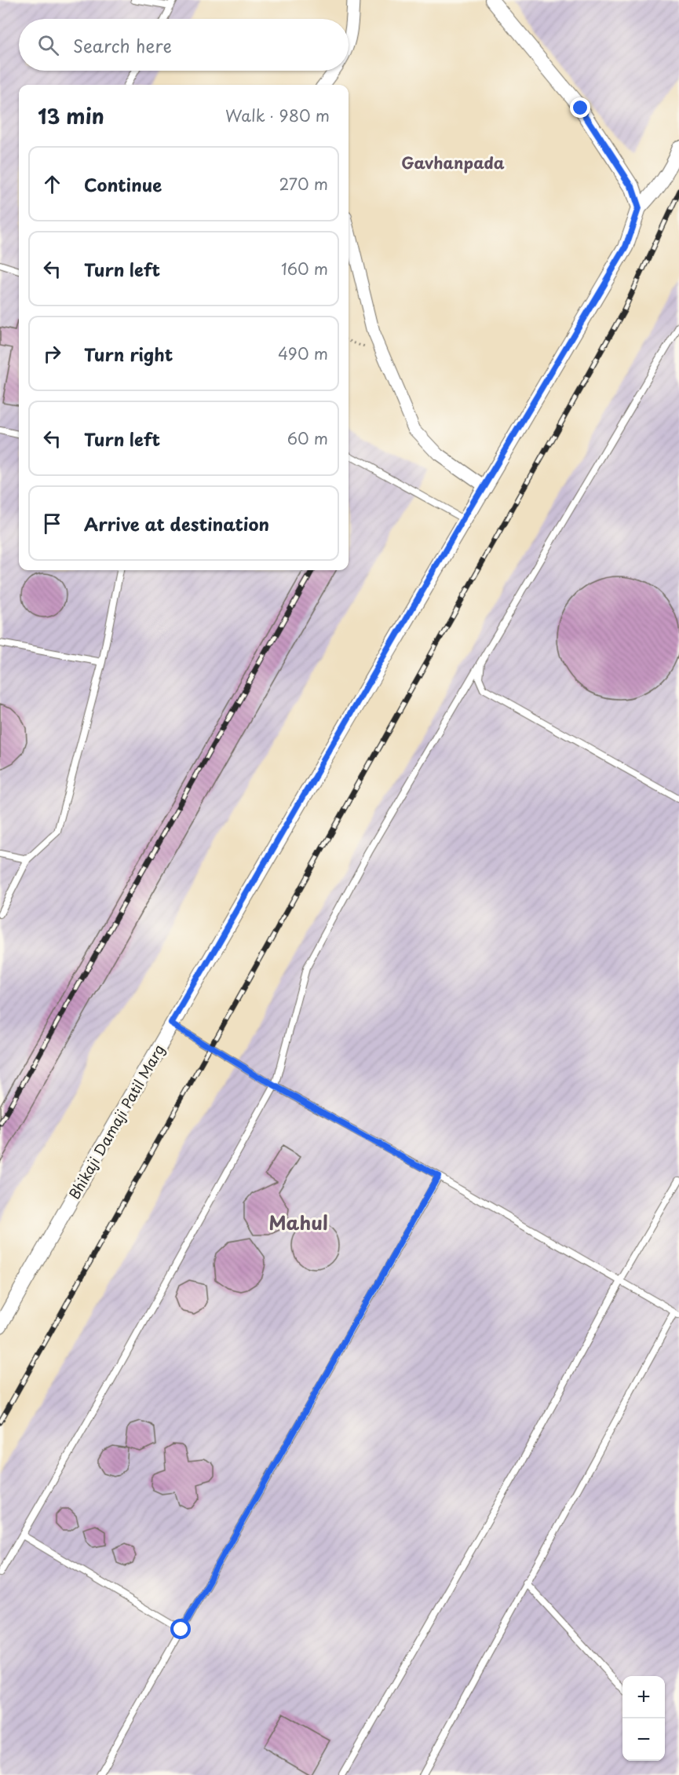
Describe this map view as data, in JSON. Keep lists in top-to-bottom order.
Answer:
{
  "streets": {
    "street": ["Bhikaji Damaji Patil Marg"]
  },
  "districts": ["Gavhanpada", "Mahul"],
  "page": {
    "search": "Search here",
    "heading": ["13 min", "Walk · 980 m"],
    "list": [
      ["Continue", "270 m"],
      ["Turn left", "160 m"],
      ["Turn right", "490 m"],
      ["Turn left", "60 m"],
      "Arrive at destination"
    ],
    "map_buttons": ["+", "−"]
  }
}
